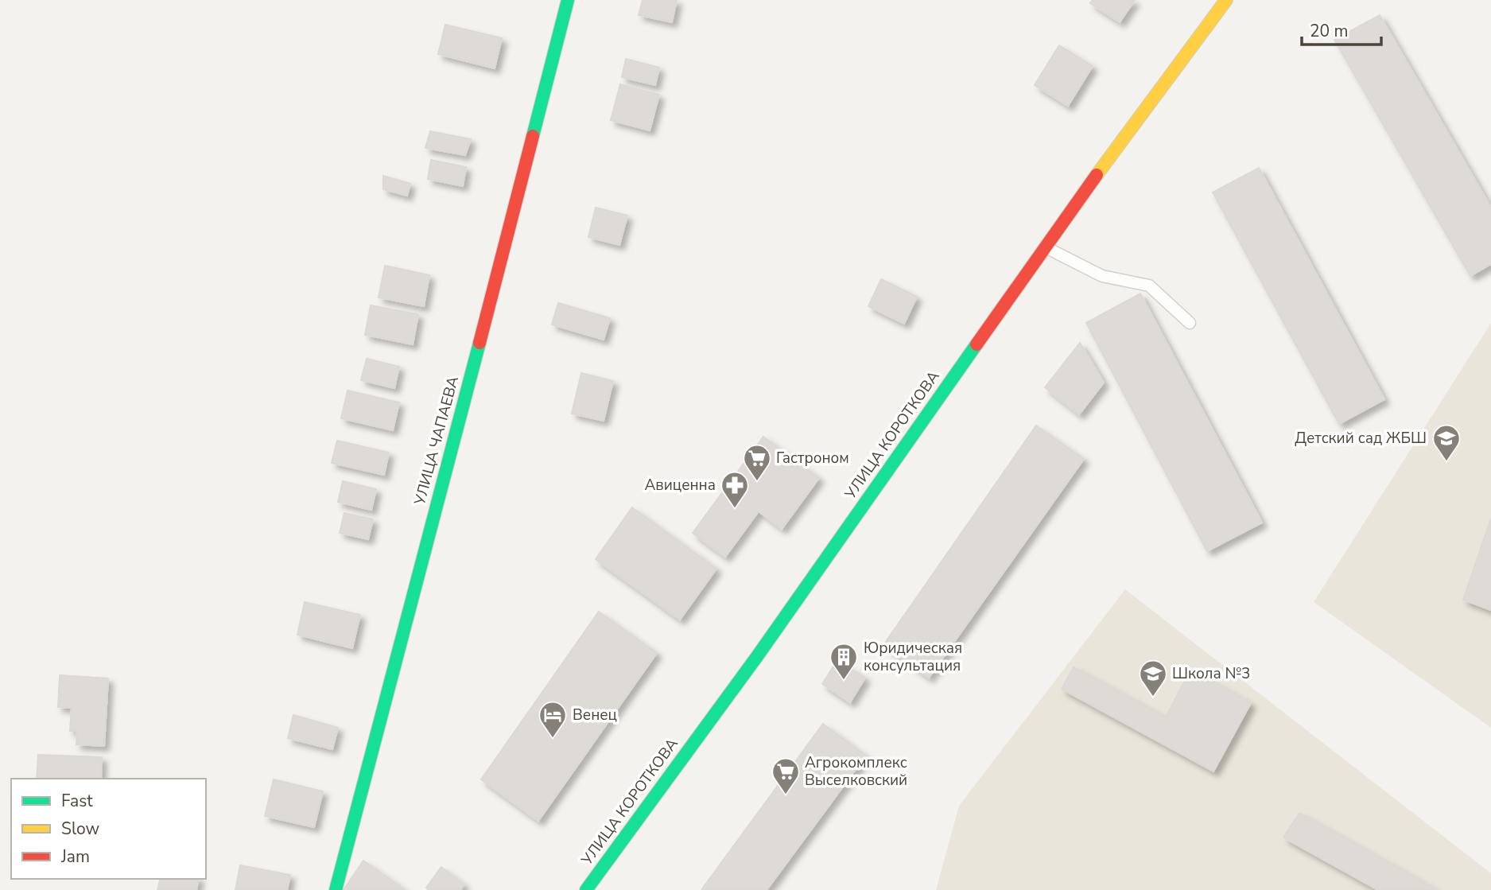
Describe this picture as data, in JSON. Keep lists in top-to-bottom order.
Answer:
{
  "streets": {
    "street": ["УЛИЦА КОРОТКОВА", "УЛИЦА ЧАПАЕВА"]
  },
  "places": {
    "school or university": ["Детский сад ЖБШ", "Школа №3"],
    "supermarket": ["Гастроном", "Агрокомплекс Выселковский"],
    "pharmacy": ["Авиценна"],
    "building": ["Юридическая консультация"],
    "hotel": ["Венец"]
  },
  "legend": ["Fast", "Slow", "Jam"],
  "scale_bar": "20 m"
}
